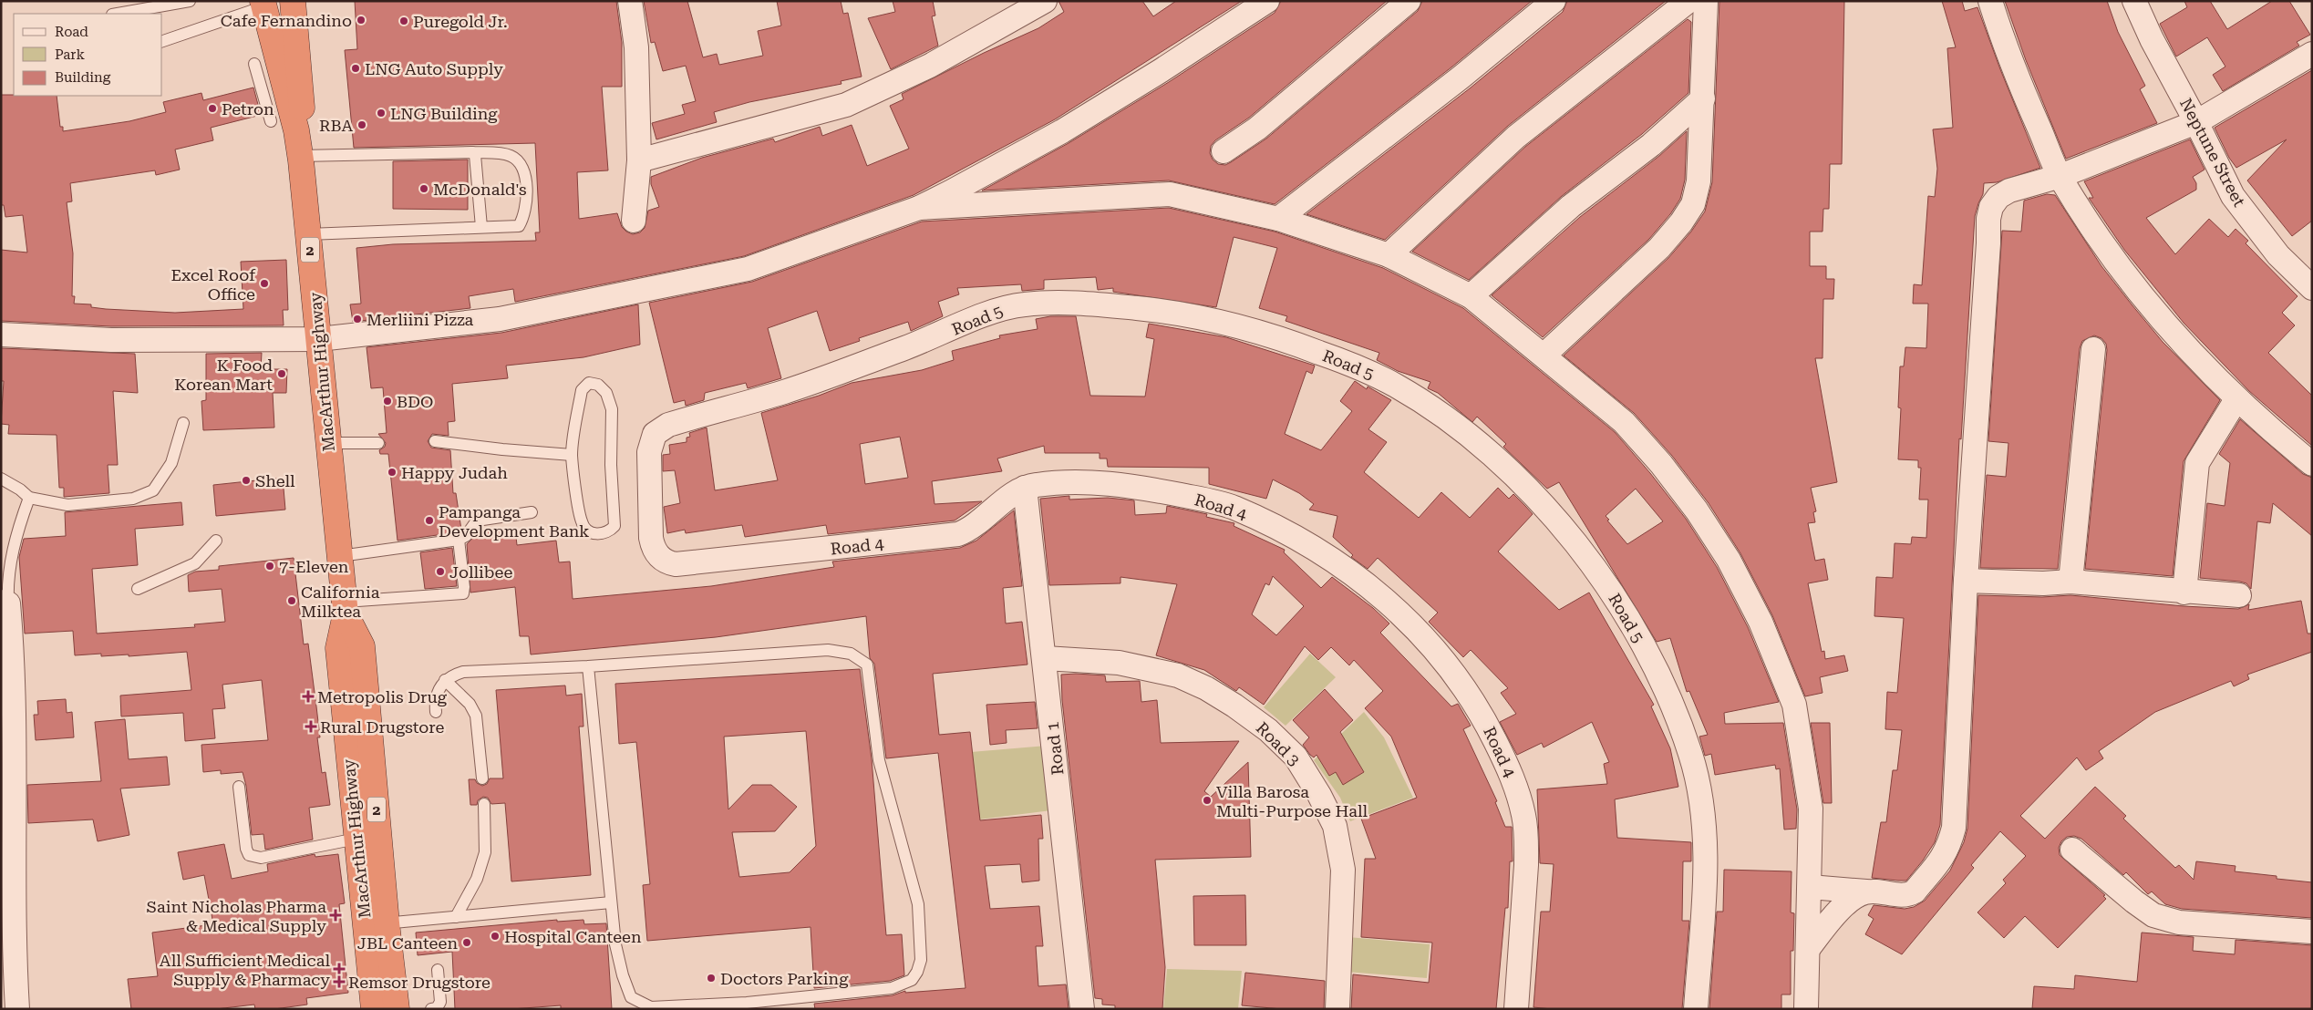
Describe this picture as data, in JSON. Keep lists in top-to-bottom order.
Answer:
{
  "streets": {
    "highway": ["2", "MacArthur Highway"],
    "street": [
      "Neptune Street",
      "Road 5",
      "Road 4",
      "Road 3",
      "Road 1"
    ]
  },
  "crossings": [
    ["Road 5", "Road 4"],
    ["Road 4", "Road 1"],
    ["Road 3", "Road 1"]
  ],
  "places": {
    "other": [
      "Cafe Fernandino",
      "Puregold Jr.",
      "LNG Auto Supply",
      "Petron",
      "LNG Building",
      "RBA",
      "McDonald's",
      "Excel Roof Office",
      "Merliini Pizza",
      "K Food Korean Mart",
      "BDO",
      "Happy Judah",
      "Shell",
      "Pampanga Development Bank",
      "7-Eleven",
      "Jollibee",
      "California Milktea",
      "Villa Barosa Multi-Purpose Hall",
      "Hospital Canteen",
      "JBL Canteen",
      "Doctors Parking"
    ],
    "health": [
      "Metropolis Drug",
      "Rural Drugstore",
      "Saint Nicholas Pharma & Medical Supply",
      "All Sufficient Medical Supply & Pharmacy",
      "Remsor Drugstore"
    ]
  },
  "legend": ["Road", "Park", "Building"]
}
